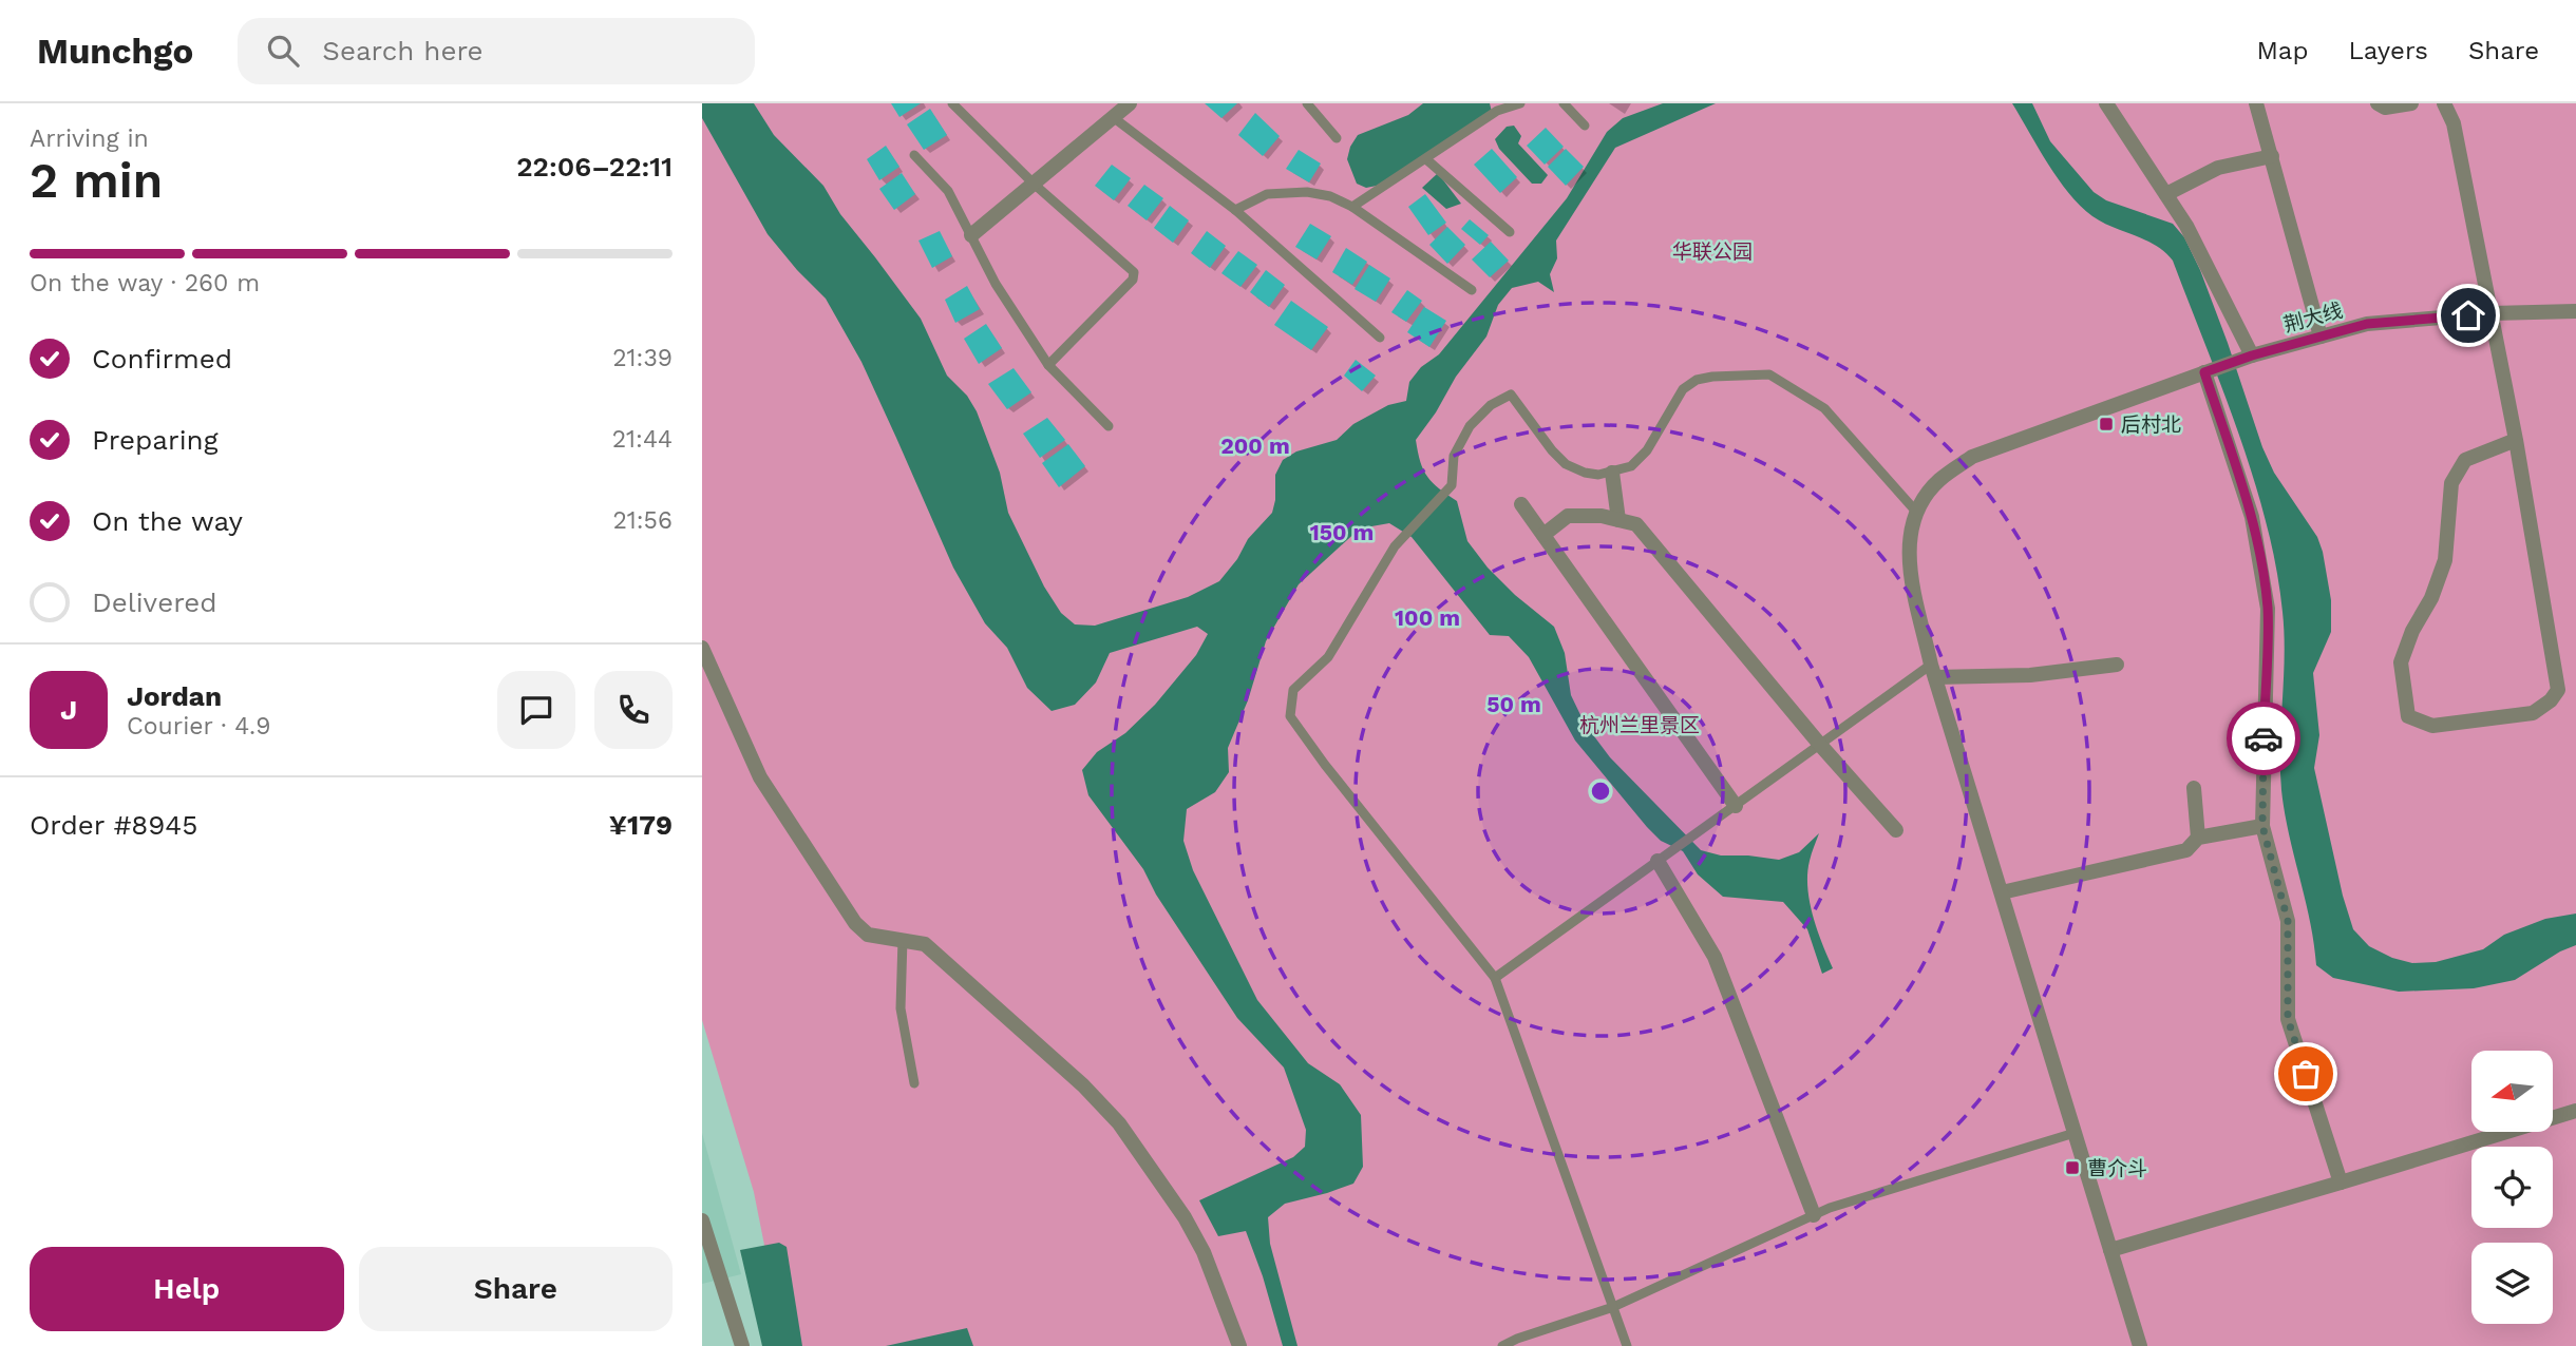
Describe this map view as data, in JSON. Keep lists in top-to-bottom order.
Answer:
{
  "streets": {
    "street": ["荆大线"]
  },
  "parks": ["华联公园", "杭州兰里景区"],
  "places": {
    "transit": ["后村北", "曹介斗"]
  },
  "north": "left",
  "page": {
    "header": "Munchgo",
    "search": "Search here",
    "nav": ["Map", "Layers", "Share"],
    "heading": ["2 min", "Arriving in", "22:06–22:11"],
    "panel": [
      "Jordan",
      "Courier · 4.9",
      "Order #8945",
      "¥179"
    ],
    "bar": "On the way · 260 m",
    "list": [
      ["Confirmed", "21:39"],
      ["Preparing", "21:44"],
      ["On the way", "21:56"],
      "Delivered"
    ],
    "round": "J",
    "buttons": ["Help", "Share"]
  },
  "rings": [
    "200 m",
    "150 m",
    "100 m",
    "50 m"
  ]
}
